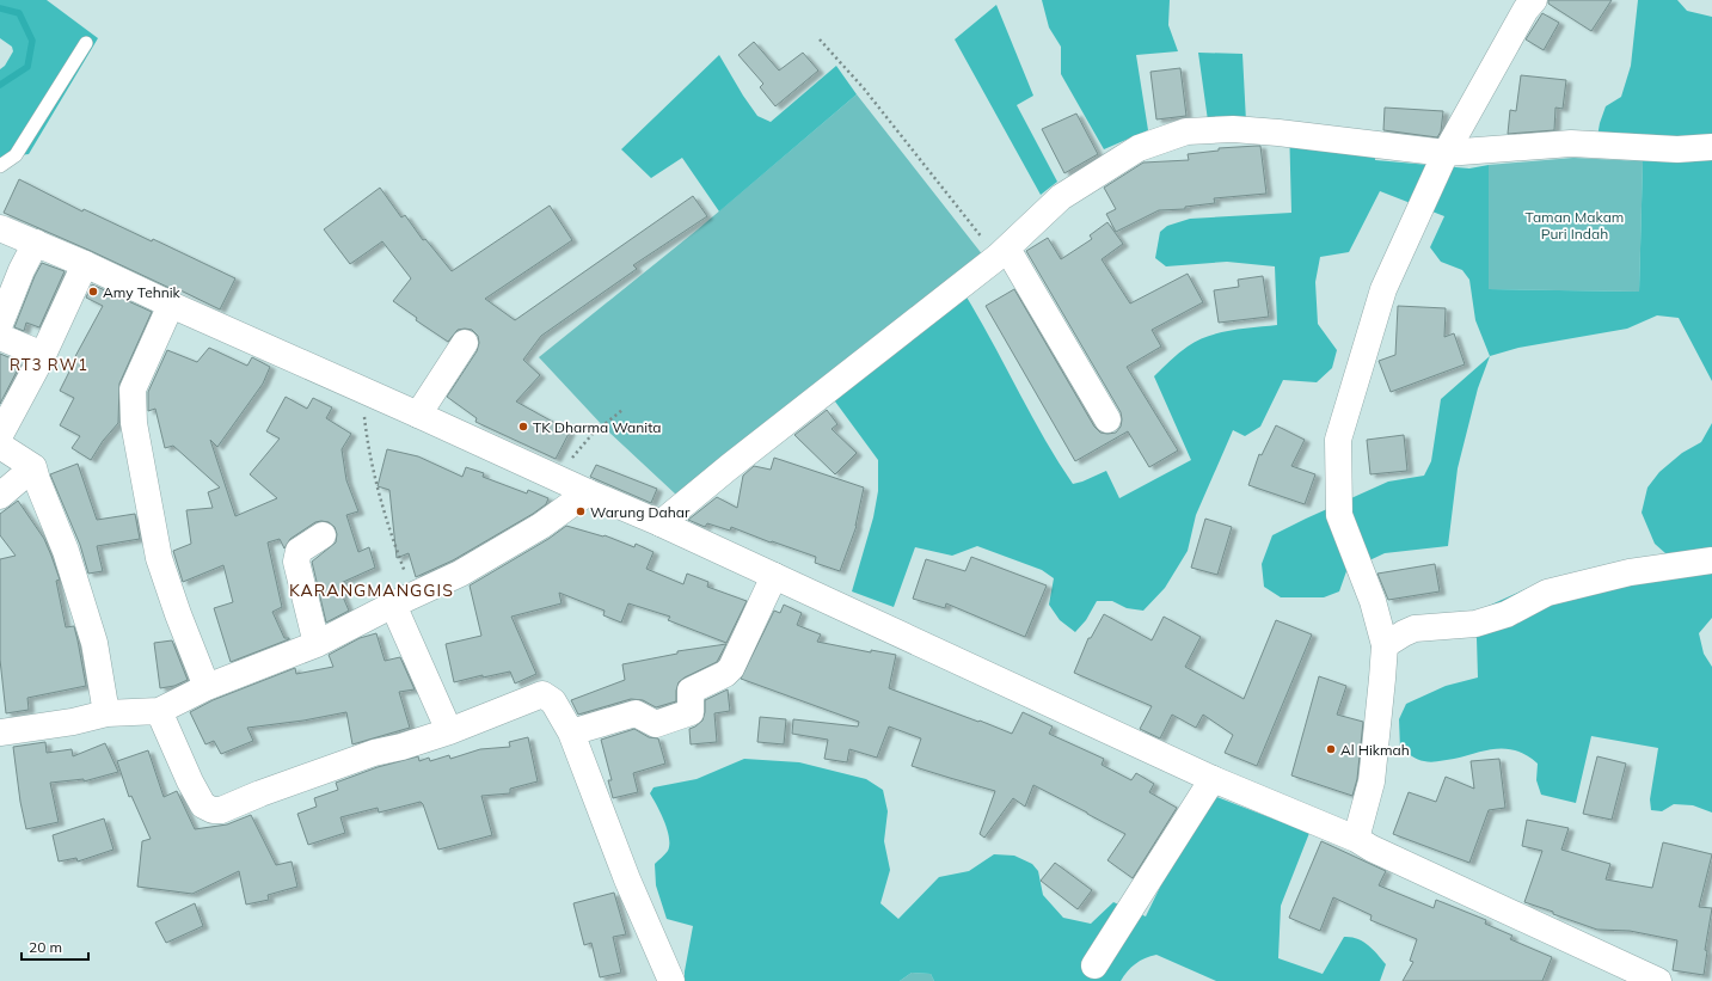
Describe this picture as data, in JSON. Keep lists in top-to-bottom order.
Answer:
{
  "districts": ["RT3 RW1", "KARANGMANGGIS"],
  "parks": ["Taman Makam Puri Indah"],
  "places": [
    "Amy Tehnik",
    "TK Dharma Wanita",
    "Warung Dahar",
    "Al Hikmah"
  ],
  "scale_bar": "20 m"
}
